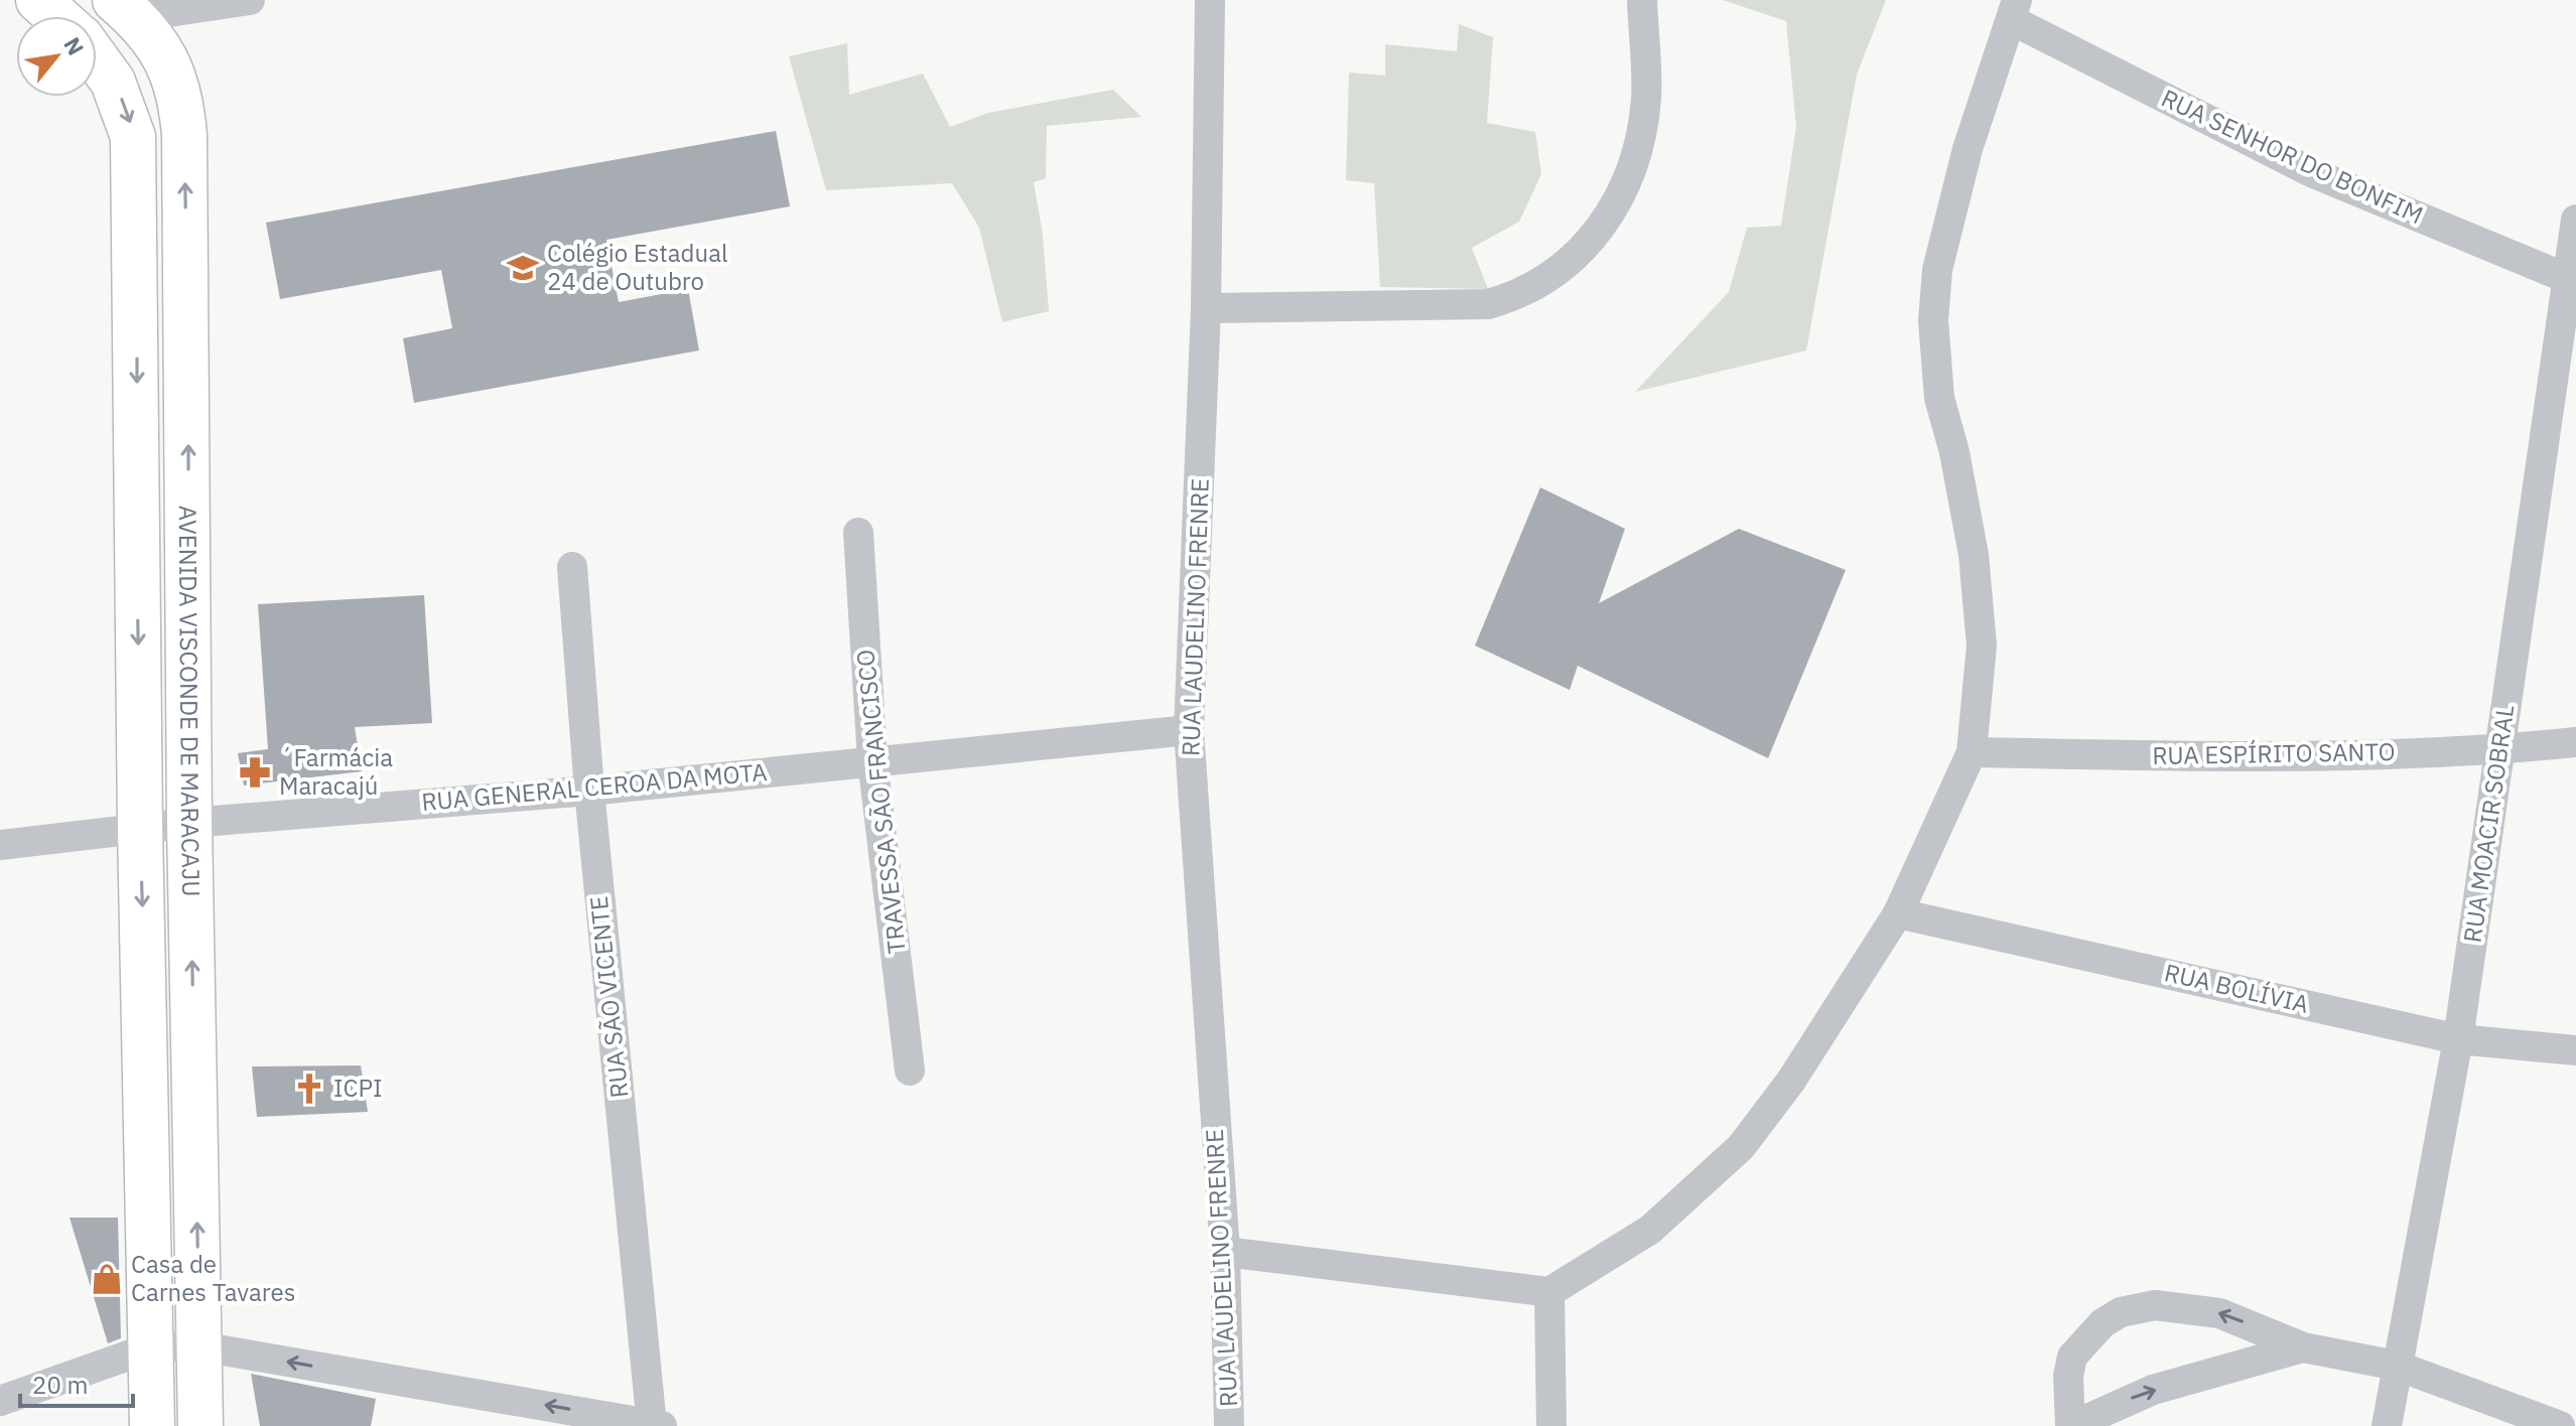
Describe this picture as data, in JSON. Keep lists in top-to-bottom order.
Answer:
{
  "streets": {
    "main road": ["AVENIDA VISCONDE DE MARACAJU"],
    "street": [
      "RUA SENHOR DO BONFIM",
      "RUA LAUDELINO FRENRE",
      "RUA ESPÍRITO SANTO",
      "RUA GENERAL CEROA DA MOTA",
      "TRAVESSA SÃO FRANCISCO",
      "RUA MOACIR SOBRAL",
      "RUA BOLÍVIA",
      "RUA SÃO VICENTE"
    ]
  },
  "crossings": [
    ["RUA SENHOR DO BONFIM", "RUA MOACIR SOBRAL"],
    ["RUA LAUDELINO FRENRE", "RUA GENERAL CEROA DA MOTA"],
    ["AVENIDA VISCONDE DE MARACAJU", "RUA GENERAL CEROA DA MOTA"],
    ["RUA ESPÍRITO SANTO", "RUA MOACIR SOBRAL"],
    ["RUA GENERAL CEROA DA MOTA", "TRAVESSA SÃO FRANCISCO"],
    ["RUA GENERAL CEROA DA MOTA", "RUA SÃO VICENTE"],
    ["RUA MOACIR SOBRAL", "RUA BOLÍVIA"]
  ],
  "places": {
    "school or university": ["Colégio Estadual 24 de Outubro"],
    "pharmacy": ["´Farmácia Maracajú"],
    "church": ["ICPI"],
    "shop": ["Casa de Carnes Tavares"]
  },
  "scale_bar": "20 m",
  "north": "top right"
}
